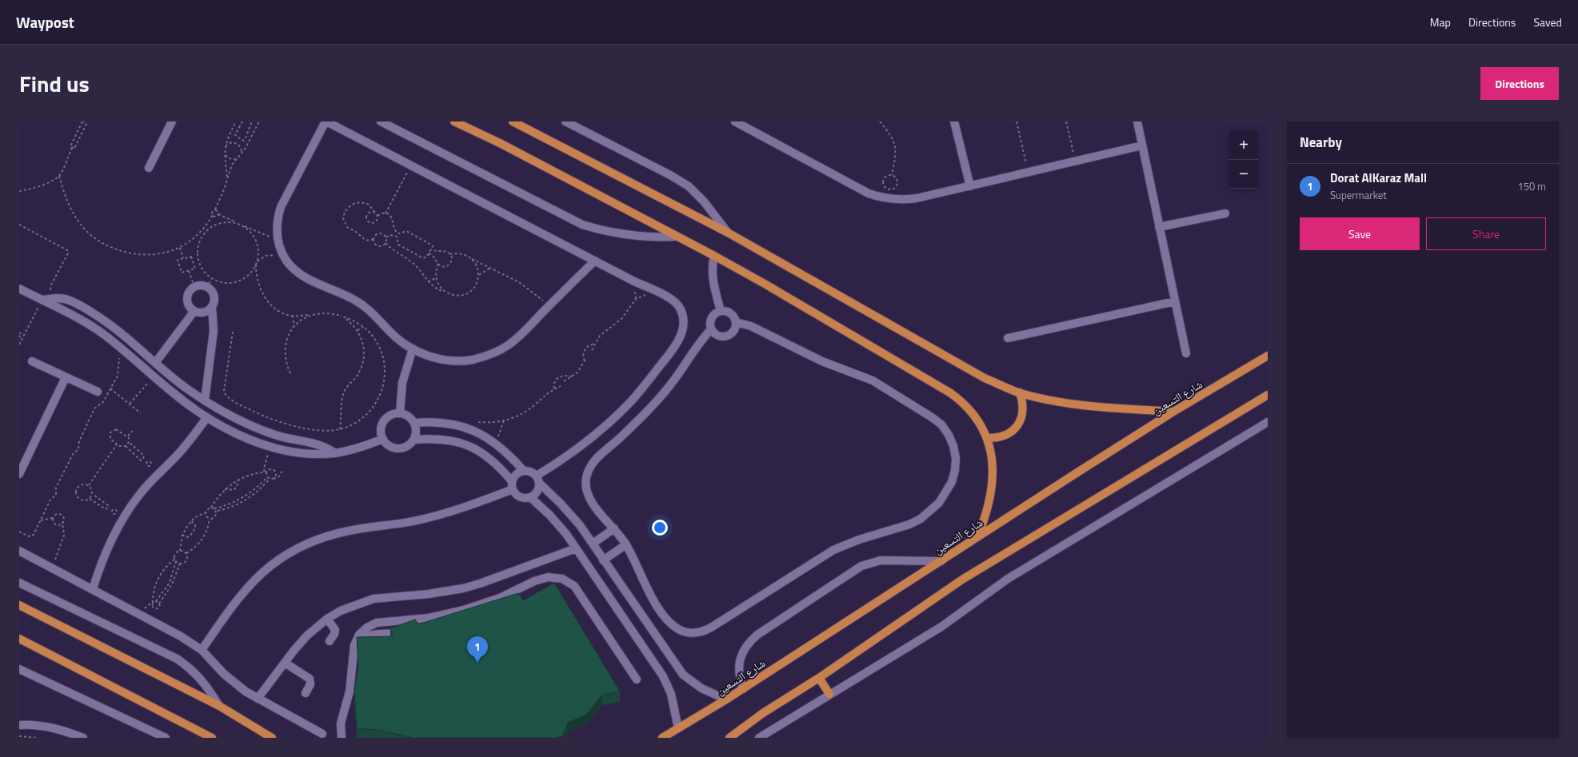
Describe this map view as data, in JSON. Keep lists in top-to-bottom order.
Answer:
{
  "streets": {
    "main road": ["شارع التسعين"]
  },
  "page": {
    "header": "Waypost",
    "nav": ["Map", "Directions", "Saved"],
    "title": "Find us",
    "buttons": [
      "Directions",
      ["Save", "Share"]
    ],
    "heading": "Nearby",
    "map_buttons": ["+", "−"],
    "list": [
      {
        "mark": "1",
        "name": "Dorat AlKaraz Mall",
        "note": "Supermarket",
        "value": "150 m"
      }
    ],
    "pins": "1"
  }
}
